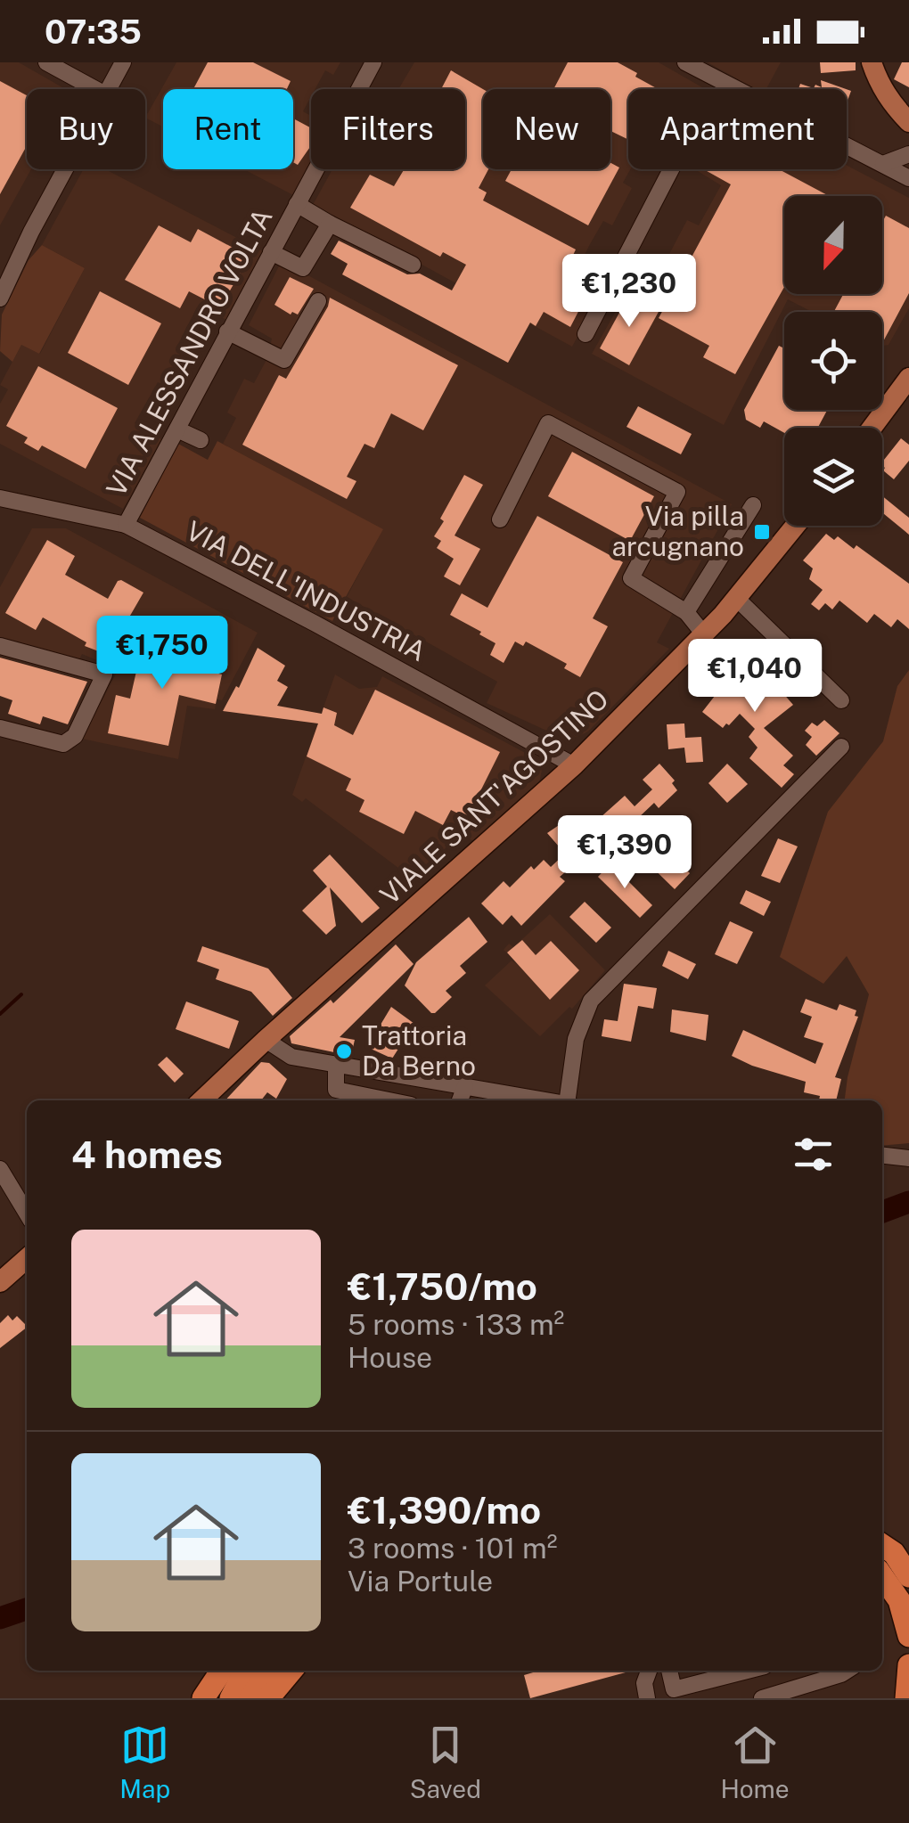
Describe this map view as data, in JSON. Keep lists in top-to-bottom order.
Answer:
{
  "streets": {
    "main road": ["VIALE SANT'AGOSTINO"],
    "street": ["VIA ALESSANDRO VOLTA", "VIA DELL'INDUSTRIA"]
  },
  "crossings": [
    ["VIA ALESSANDRO VOLTA", "VIA DELL'INDUSTRIA"],
    ["VIA DELL'INDUSTRIA", "VIALE SANT'AGOSTINO"]
  ],
  "places": {
    "transit": ["Via pilla arcugnano"],
    "other": ["Trattoria Da Berno"]
  },
  "north": "bottom",
  "page": {
    "status": "07:35",
    "chip": [
      "Buy",
      "Rent",
      "Filters",
      "New",
      "Apartment"
    ],
    "price": [
      "€1,230",
      "€1,750",
      "€1,040",
      "€1,390"
    ],
    "heading": "4 homes",
    "list": [
      {
        "name": "€1,750/mo",
        "note": "5 rooms · 133 m² · House"
      },
      {
        "name": "€1,390/mo",
        "note": "3 rooms · 101 m² · Via Portule"
      }
    ],
    "tabs": ["Map", "Saved", "Home"]
  }
}
